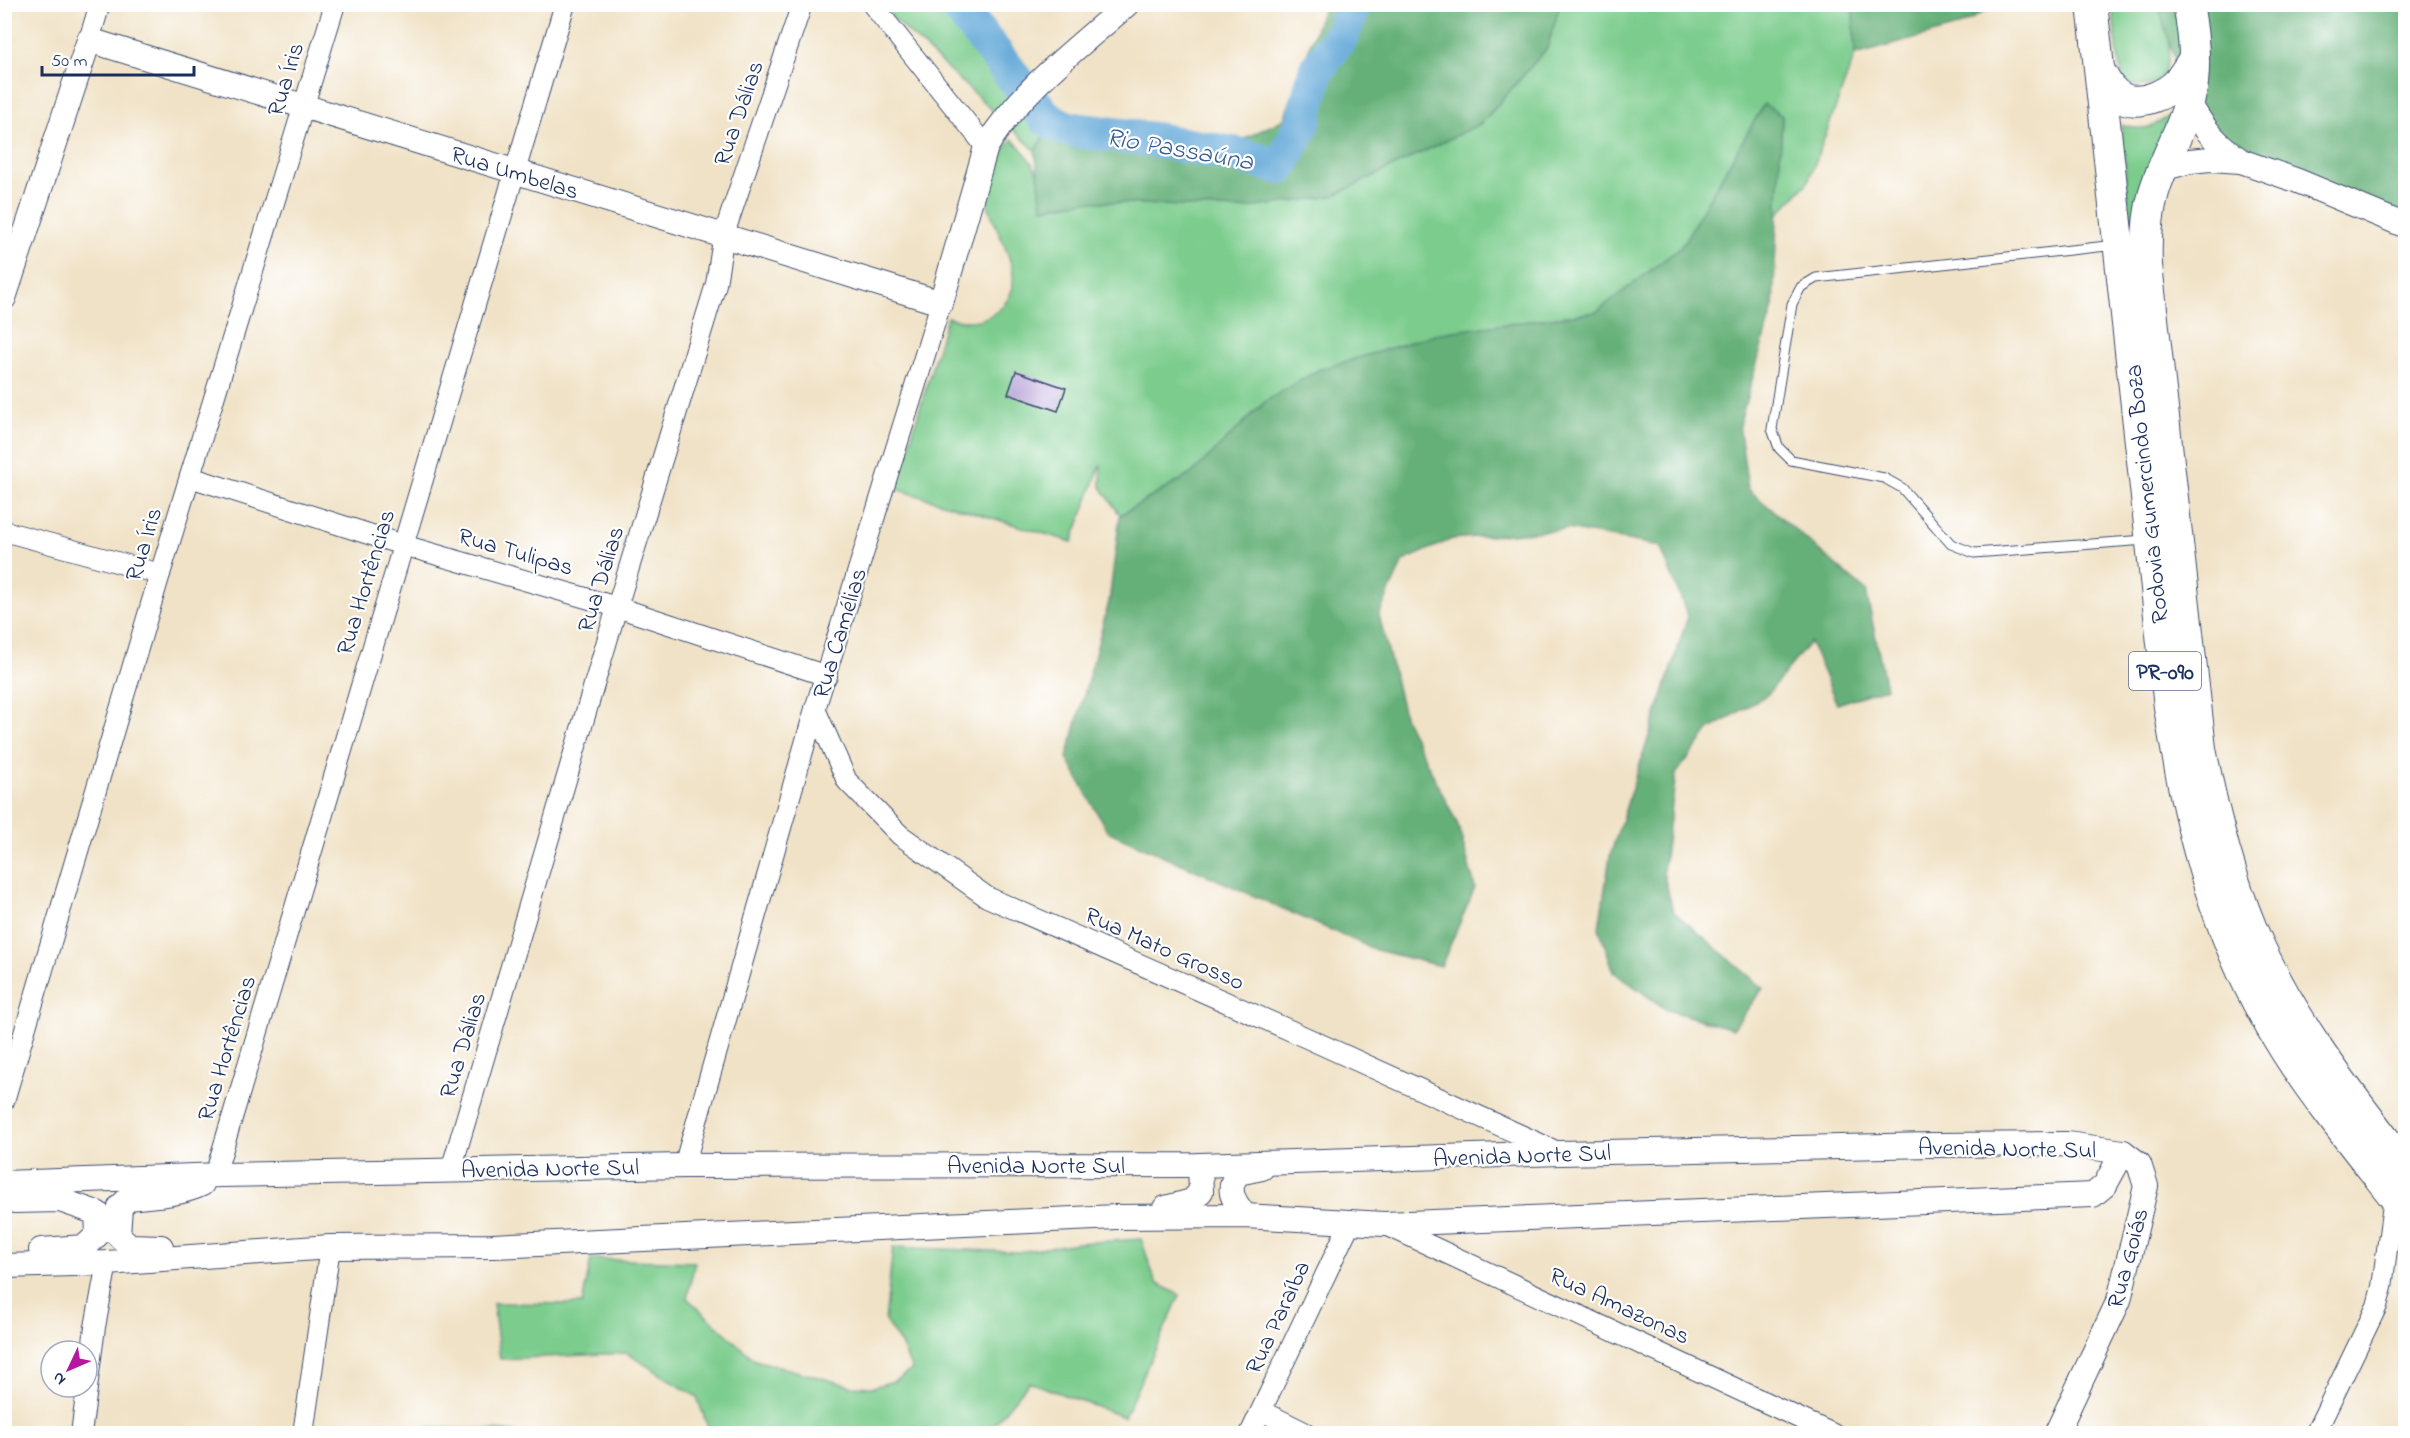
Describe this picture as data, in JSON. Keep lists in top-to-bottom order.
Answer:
{
  "streets": {
    "main road": ["Rodovia Gumercindo Boza", "PR-090"],
    "street": [
      "Rua Íris",
      "Rua Dálias",
      "Rua Umbelas",
      "Rua Tulipas",
      "Rua Hortências",
      "Rua Camélias",
      "Rua Mato Grosso",
      "Avenida Norte Sul",
      "Rua Goiás",
      "Rua Amazonas",
      "Rua Paraíba"
    ]
  },
  "crossings": [
    ["Rua Íris", "Rua Umbelas"],
    ["Rua Íris", "Rua Tulipas"],
    ["Rua Dálias", "Rua Umbelas"],
    ["Rua Dálias", "Rua Tulipas"],
    ["Rua Dálias", "Avenida Norte Sul"],
    ["Rua Umbelas", "Rua Hortências"],
    ["Rua Umbelas", "Rua Camélias"],
    ["Rua Tulipas", "Rua Hortências"],
    ["Rua Tulipas", "Rua Camélias"],
    ["Rua Hortências", "Avenida Norte Sul"],
    ["Rua Camélias", "Rua Mato Grosso"],
    ["Rua Camélias", "Avenida Norte Sul"],
    ["Rua Mato Grosso", "Avenida Norte Sul"],
    ["Avenida Norte Sul", "Rua Goiás"],
    ["Avenida Norte Sul", "Rua Amazonas"],
    ["Avenida Norte Sul", "Rua Paraíba"]
  ],
  "water": ["Rio Passaúna"],
  "scale_bar": "50 m",
  "north": "bottom left"
}
